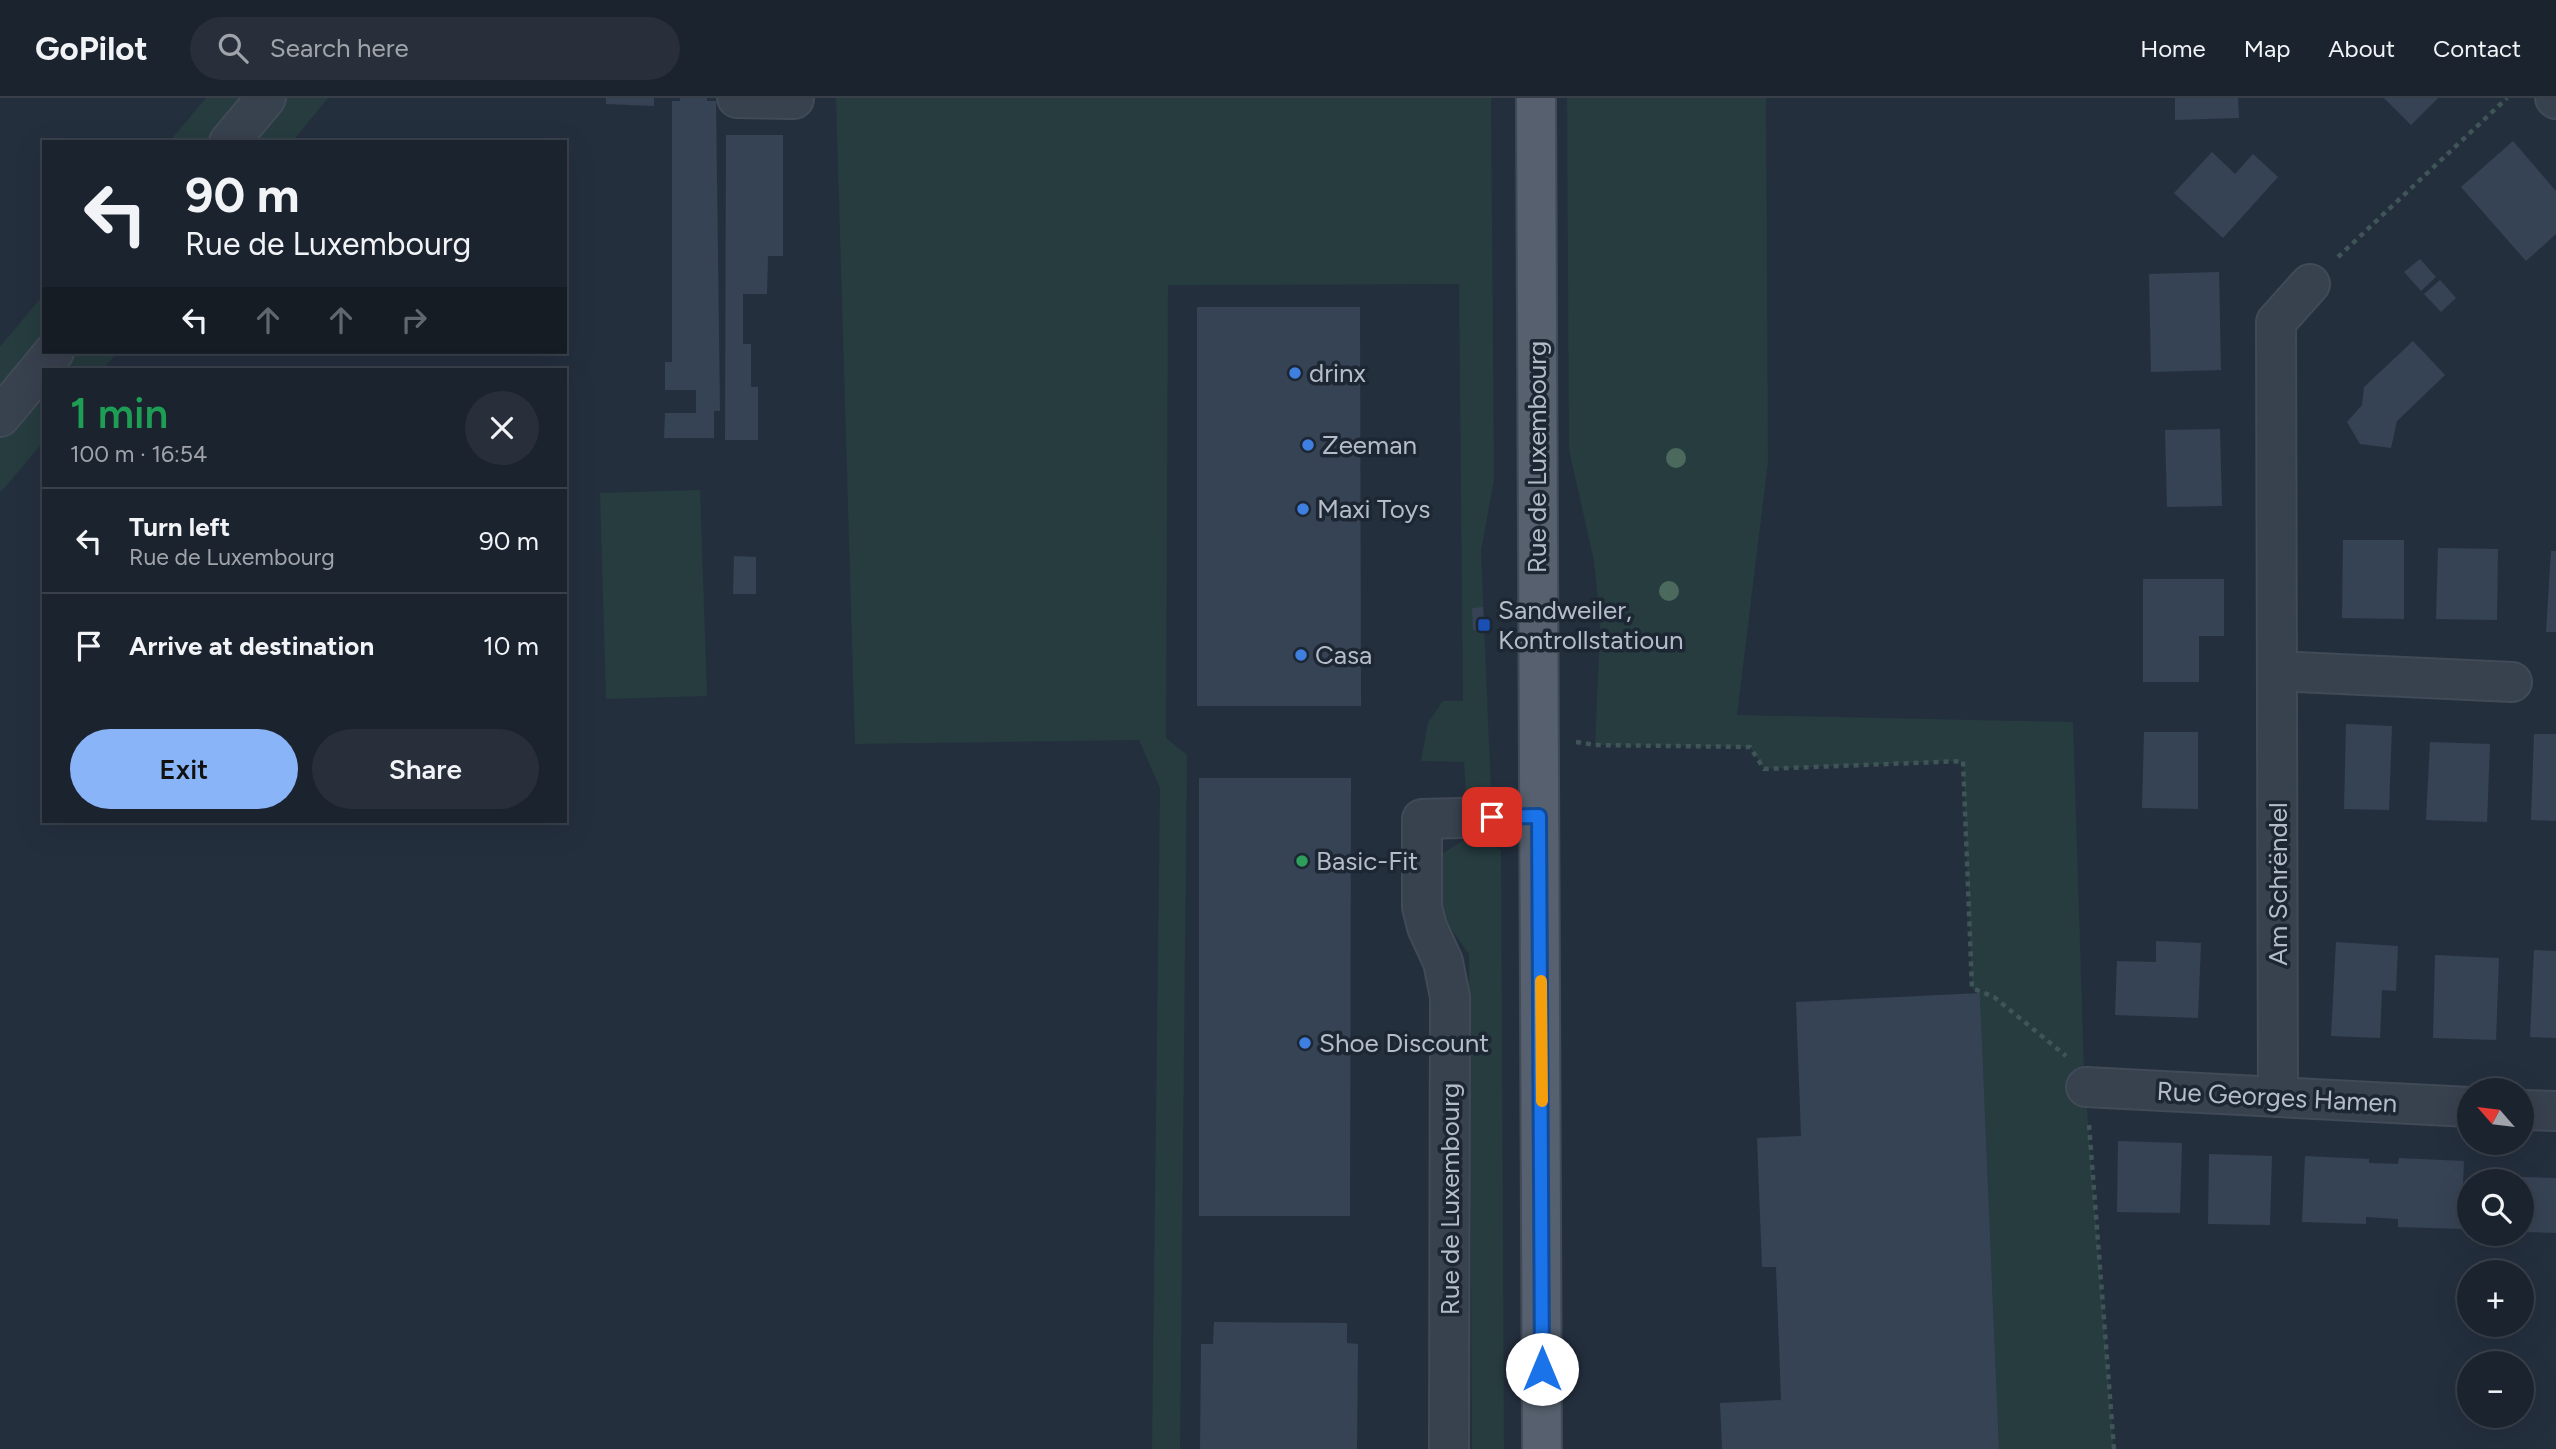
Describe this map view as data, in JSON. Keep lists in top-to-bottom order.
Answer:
{
  "streets": {
    "main road": ["Rue de Luxembourg"],
    "street": ["Am Schrëndel", "Rue Georges Hamen"]
  },
  "crossings": [
    ["Am Schrëndel", "Rue Georges Hamen"]
  ],
  "places": {
    "other": [
      "drinx",
      "Zeeman",
      "Maxi Toys",
      "Casa",
      "Basic-Fit",
      "Shoe Discount"
    ],
    "transit": ["Sandweiler, Kontrollstatioun"]
  },
  "north": "top left",
  "page": {
    "header": "GoPilot",
    "search": "Search here",
    "nav": [
      "Home",
      "Map",
      "About",
      "Contact"
    ],
    "turn": ["90 m", "Rue de Luxembourg"],
    "heading": ["1 min", "100 m · 16:54"],
    "list": [
      {
        "name": "Turn left",
        "note": "Rue de Luxembourg",
        "value": "90 m"
      },
      {
        "name": "Arrive at destination",
        "value": "10 m"
      }
    ],
    "buttons": ["Exit", "Share"],
    "map_buttons": ["+", "−"]
  }
}
